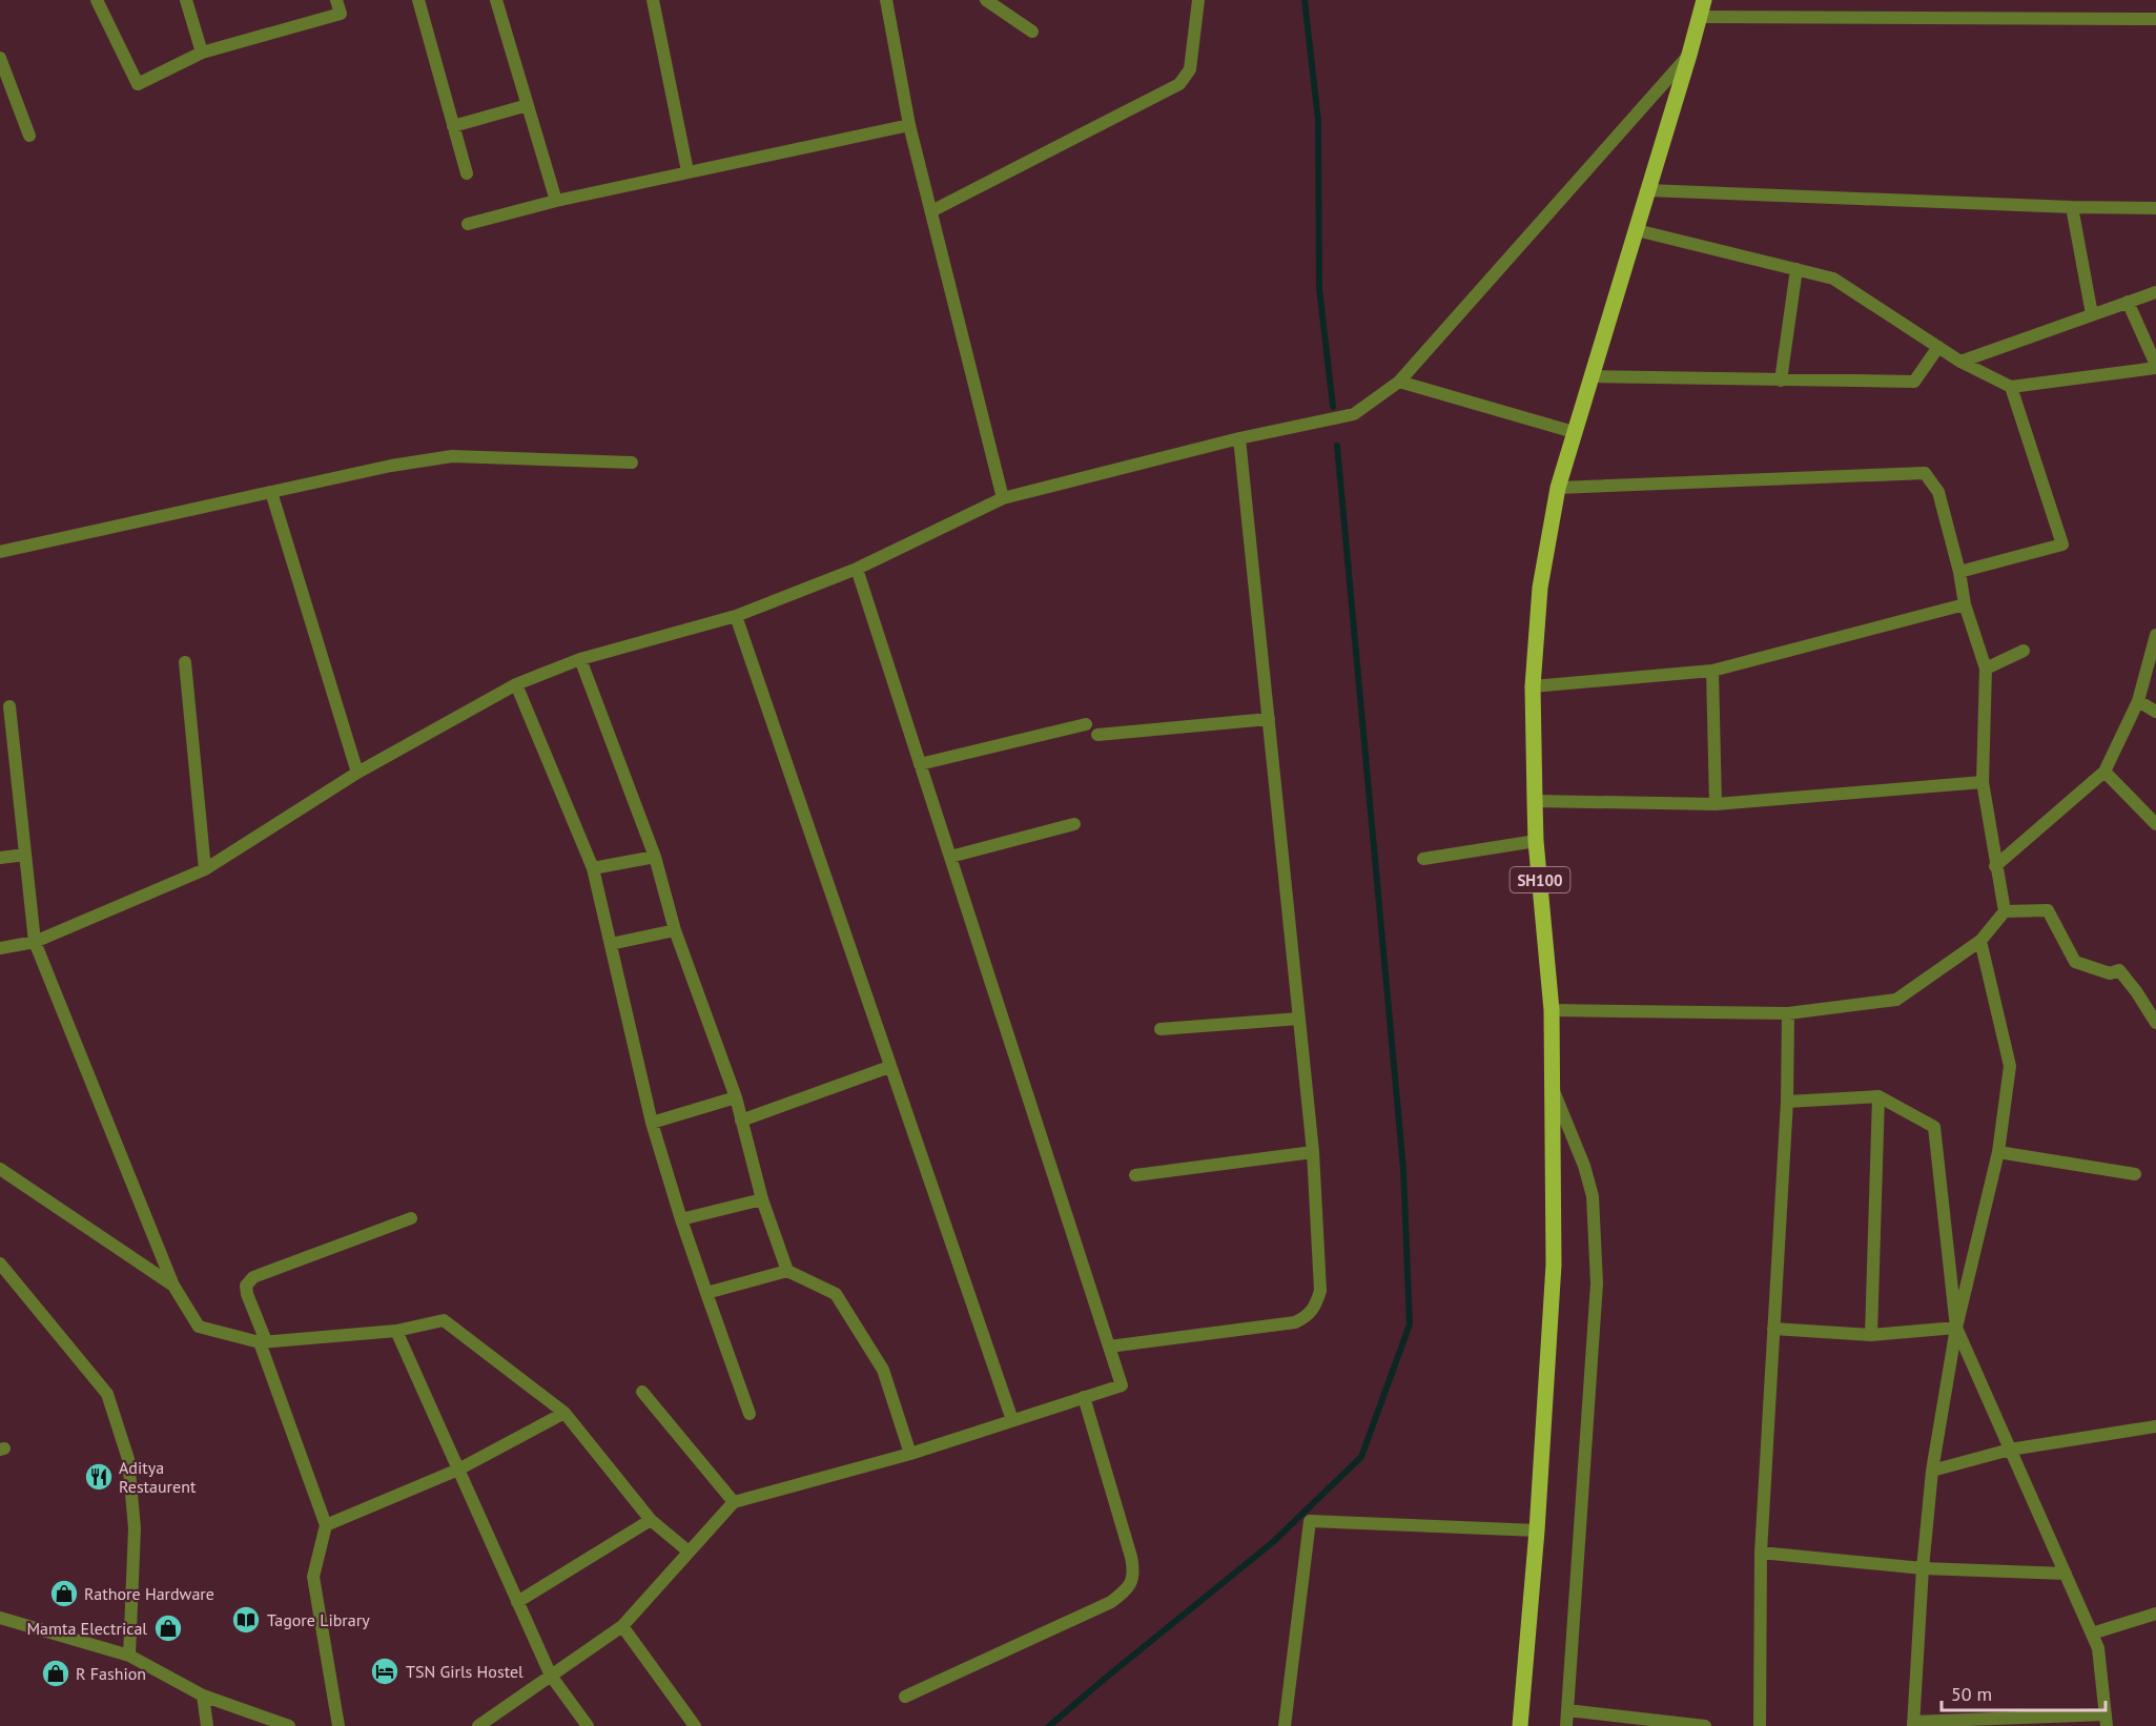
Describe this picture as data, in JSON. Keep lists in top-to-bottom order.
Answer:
{
  "streets": {
    "main road": ["SH100"]
  },
  "places": {
    "restaurant": ["Aditya Restaurent"],
    "shop": ["Rathore Hardware", "Mamta Electrical", "R Fashion"],
    "library": ["Tagore Library"],
    "hotel": ["TSN Girls Hostel"]
  },
  "scale_bar": "50 m"
}
